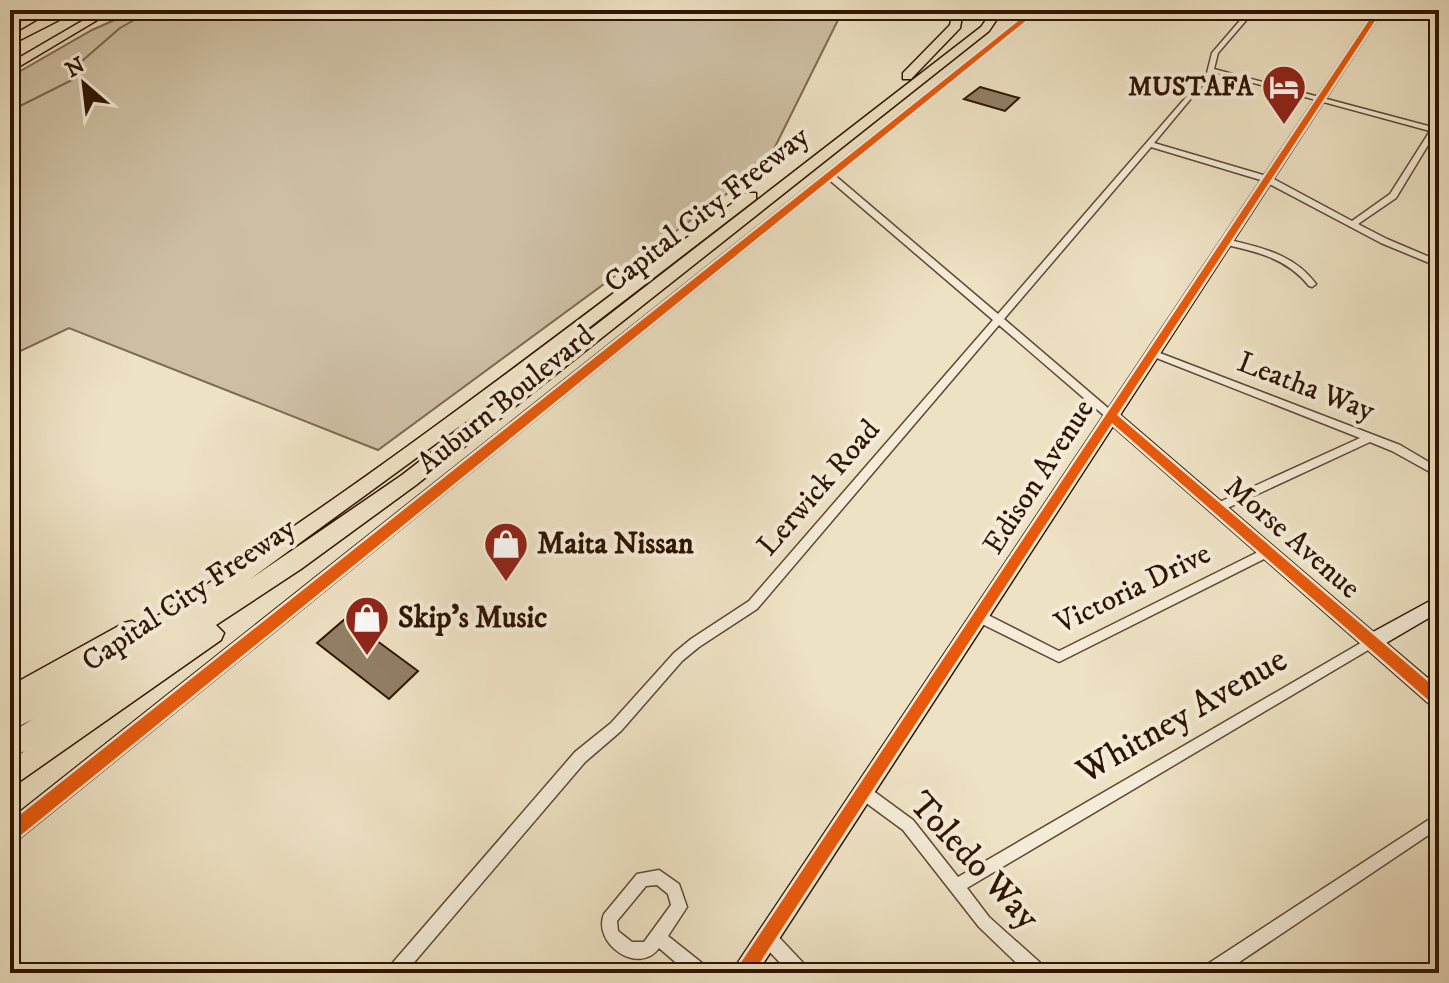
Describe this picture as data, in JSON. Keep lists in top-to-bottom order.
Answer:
{
  "streets": {
    "highway": ["Capital City Freeway"],
    "street": [
      "Leatha Way",
      "Auburn Boulevard",
      "Edison Avenue",
      "Lerwick Road",
      "Morse Avenue",
      "Victoria Drive",
      "Whitney Avenue",
      "Toledo Way"
    ]
  },
  "crossings": [
    ["Leatha Way", "Edison Avenue"],
    ["Auburn Boulevard", "Morse Avenue"],
    ["Edison Avenue", "Morse Avenue"],
    ["Edison Avenue", "Victoria Drive"],
    ["Edison Avenue", "Toledo Way"],
    ["Lerwick Road", "Morse Avenue"],
    ["Morse Avenue", "Victoria Drive"],
    ["Morse Avenue", "Whitney Avenue"],
    ["Whitney Avenue", "Toledo Way"]
  ],
  "places": {
    "hotel": ["MUSTAFA"],
    "shop": ["Maita Nissan", "Skip's Music"]
  },
  "north": "top left"
}
